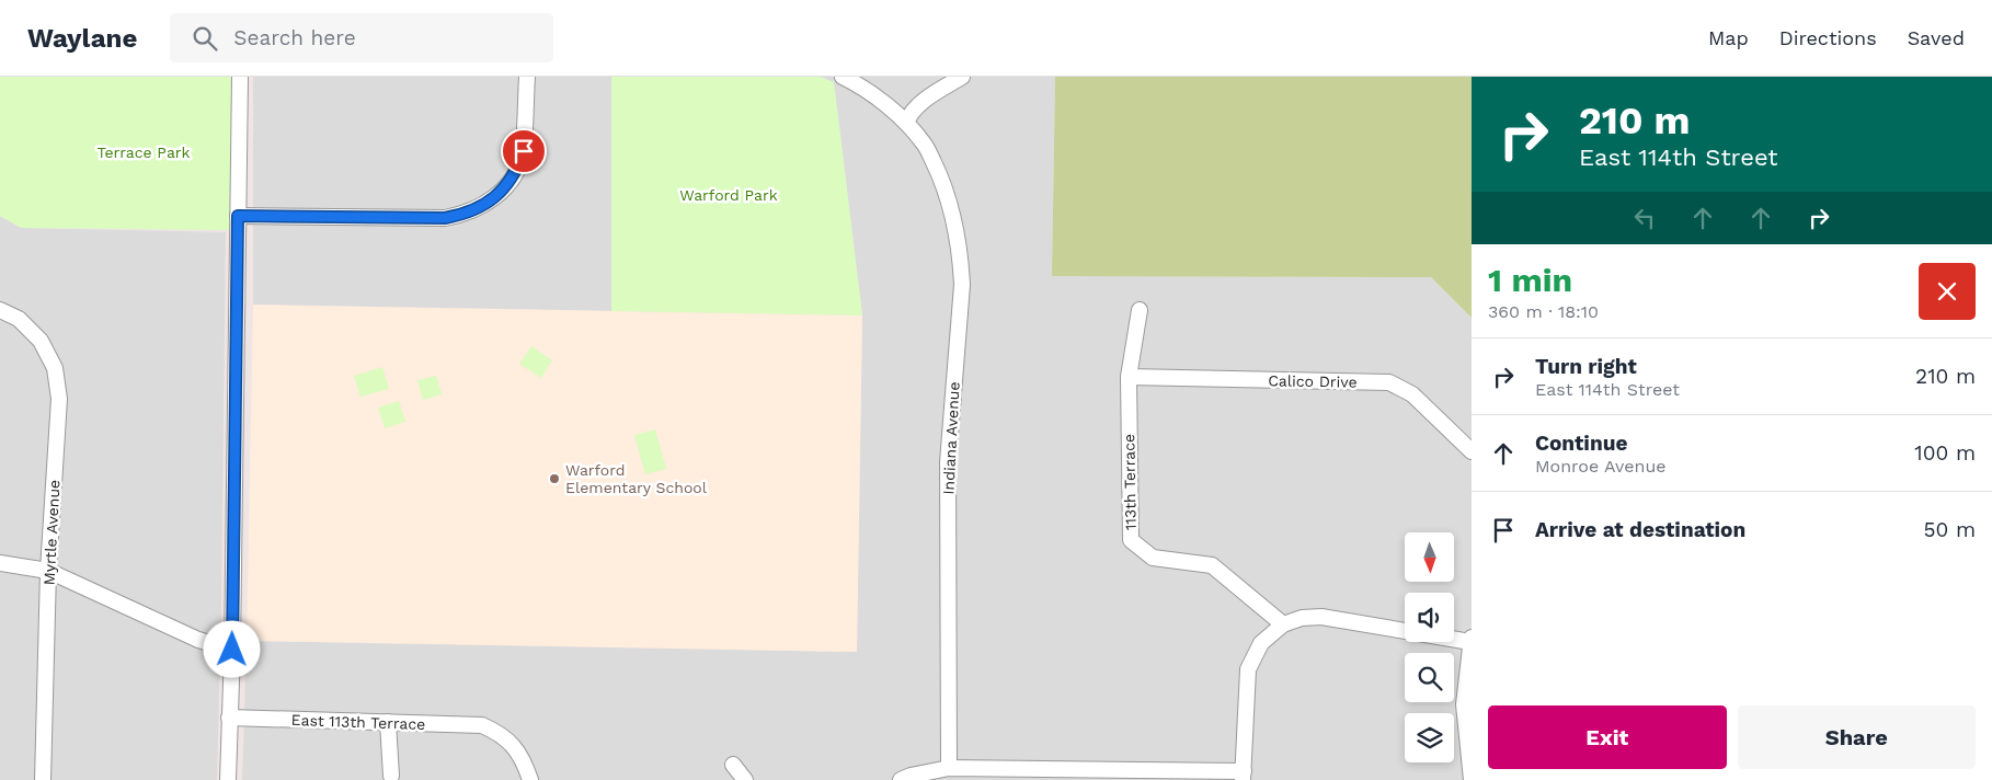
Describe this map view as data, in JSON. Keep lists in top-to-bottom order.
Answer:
{
  "streets": {
    "street": [
      "Calico Drive",
      "Indiana Avenue",
      "113th Terrace",
      "Myrtle Avenue",
      "East 113th Terrace"
    ]
  },
  "crossings": [
    ["Calico Drive", "113th Terrace"]
  ],
  "parks": ["Terrace Park", "Warford Park"],
  "places": ["Warford Elementary School"],
  "north": "bottom",
  "page": {
    "header": "Waylane",
    "search": "Search here",
    "nav": ["Map", "Directions", "Saved"],
    "turn": ["210 m", "East 114th Street"],
    "heading": ["1 min", "360 m · 18:10"],
    "list": [
      {
        "name": "Turn right",
        "note": "East 114th Street",
        "value": "210 m"
      },
      {
        "name": "Continue",
        "note": "Monroe Avenue",
        "value": "100 m"
      },
      {
        "name": "Arrive at destination",
        "value": "50 m"
      }
    ],
    "buttons": ["Exit", "Share"]
  }
}
